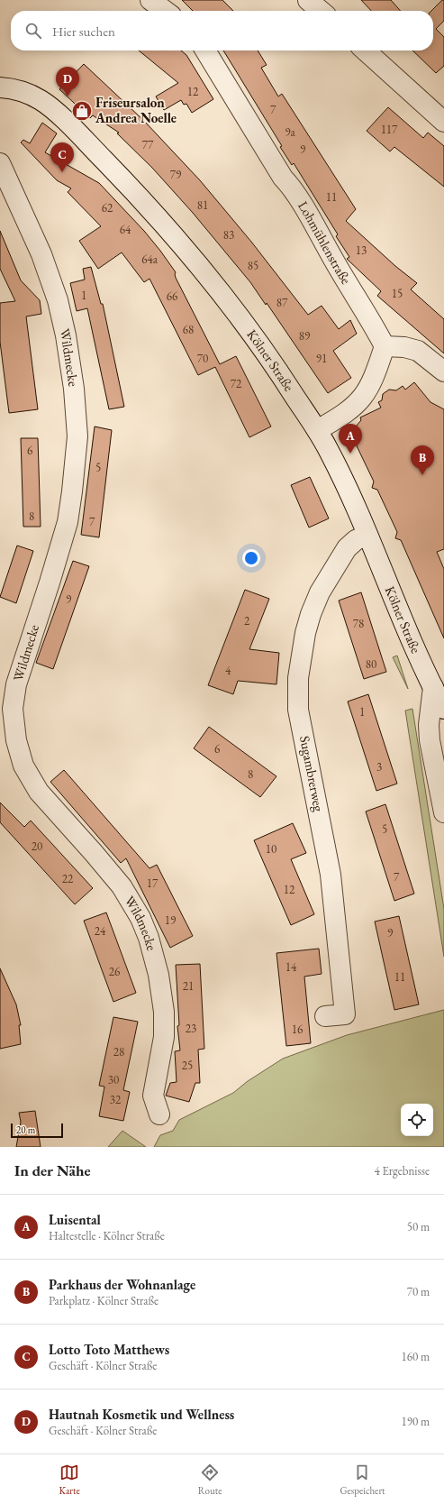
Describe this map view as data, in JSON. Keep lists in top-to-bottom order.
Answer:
{
  "streets": {
    "street": [
      "Lohmühlenstraße",
      "Wildmecke",
      "Kölner Straße",
      "Sugambrerweg"
    ]
  },
  "crossings": [
    ["Kölner Straße", "Sugambrerweg"]
  ],
  "places": {
    "shop": ["Friseursalon Andrea Noelle"]
  },
  "house_numbers": [
    "12",
    "7",
    "117",
    "9a",
    "77",
    "9",
    "79",
    "11",
    "81",
    "62",
    "64",
    "83",
    "13",
    "64a",
    "85",
    "15",
    "1",
    "66",
    "87",
    "68",
    "89",
    "70",
    "91",
    "72",
    "6",
    "5",
    "8",
    "7",
    "9",
    "2",
    "78",
    "80",
    "4",
    "1",
    "6",
    "3",
    "8",
    "5",
    "20",
    "10",
    "7",
    "22",
    "17",
    "12",
    "19",
    "24",
    "9",
    "14",
    "26",
    "11",
    "21",
    "23",
    "16",
    "28",
    "25",
    "30",
    "32"
  ],
  "scale_bar": "20 m",
  "page": {
    "search": "Hier suchen",
    "pins": [
      "D",
      "C",
      "A",
      "B"
    ],
    "scale": "20 m",
    "heading": ["In der Nähe", "4 Ergebnisse"],
    "list": [
      {
        "mark": "A",
        "name": "Luisental",
        "note": "Haltestelle · Kölner Straße",
        "value": "50 m"
      },
      {
        "mark": "B",
        "name": "Parkhaus der Wohnanlage",
        "note": "Parkplatz · Kölner Straße",
        "value": "70 m"
      },
      {
        "mark": "C",
        "name": "Lotto Toto Matthews",
        "note": "Geschäft · Kölner Straße",
        "value": "160 m"
      },
      {
        "mark": "D",
        "name": "Hautnah Kosmetik und Wellness",
        "note": "Geschäft · Kölner Straße",
        "value": "190 m"
      }
    ],
    "nav": ["Karte", "Route", "Gespeichert"]
  }
}
